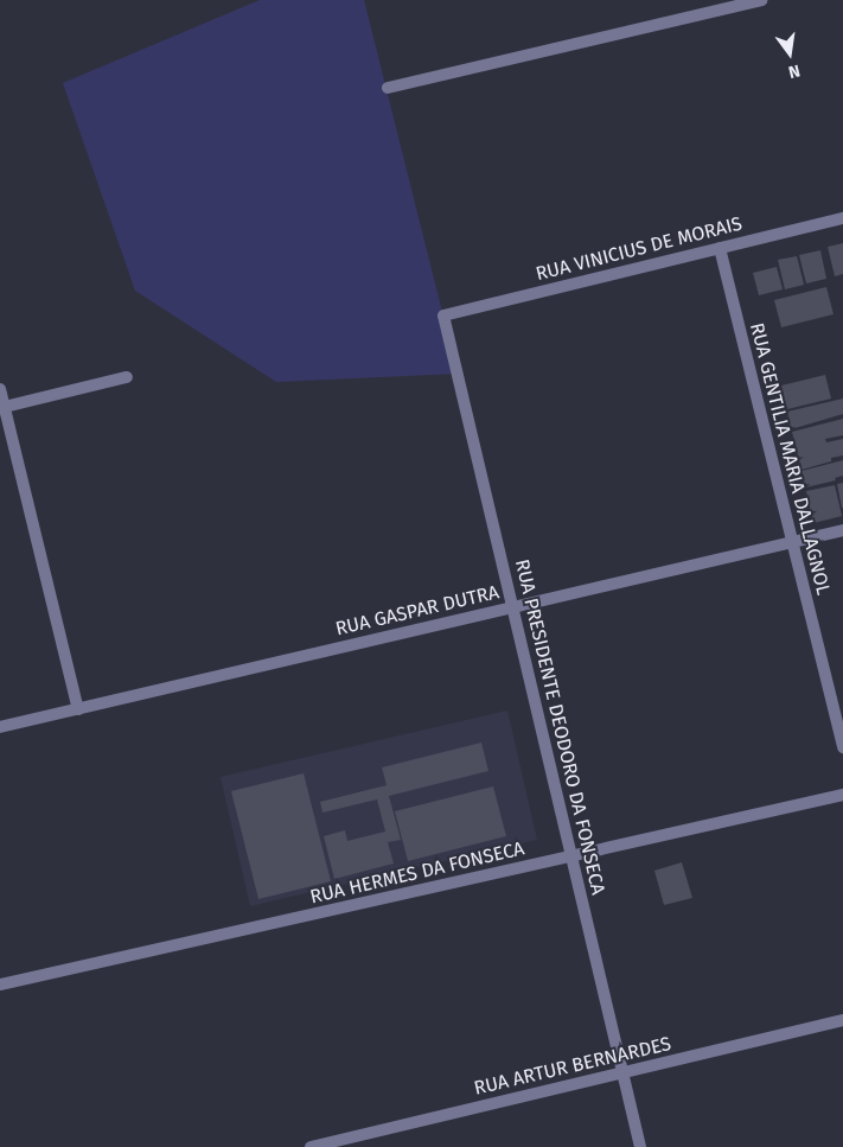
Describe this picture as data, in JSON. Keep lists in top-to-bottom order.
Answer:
{
  "streets": {
    "street": [
      "RUA VINICIUS DE MORAIS",
      "RUA GENTILIA MARIA DALLAGNOL",
      "RUA GASPAR DUTRA",
      "RUA PRESIDENTE DEODORO DA FONSECA",
      "RUA HERMES DA FONSECA",
      "RUA ARTUR BERNARDES"
    ]
  },
  "crossings": [
    ["RUA VINICIUS DE MORAIS", "RUA GENTILIA MARIA DALLAGNOL"],
    ["RUA VINICIUS DE MORAIS", "RUA PRESIDENTE DEODORO DA FONSECA"],
    ["RUA GENTILIA MARIA DALLAGNOL", "RUA GASPAR DUTRA"],
    ["RUA GASPAR DUTRA", "RUA PRESIDENTE DEODORO DA FONSECA"],
    ["RUA PRESIDENTE DEODORO DA FONSECA", "RUA HERMES DA FONSECA"],
    ["RUA PRESIDENTE DEODORO DA FONSECA", "RUA ARTUR BERNARDES"]
  ],
  "north": "bottom"
}
